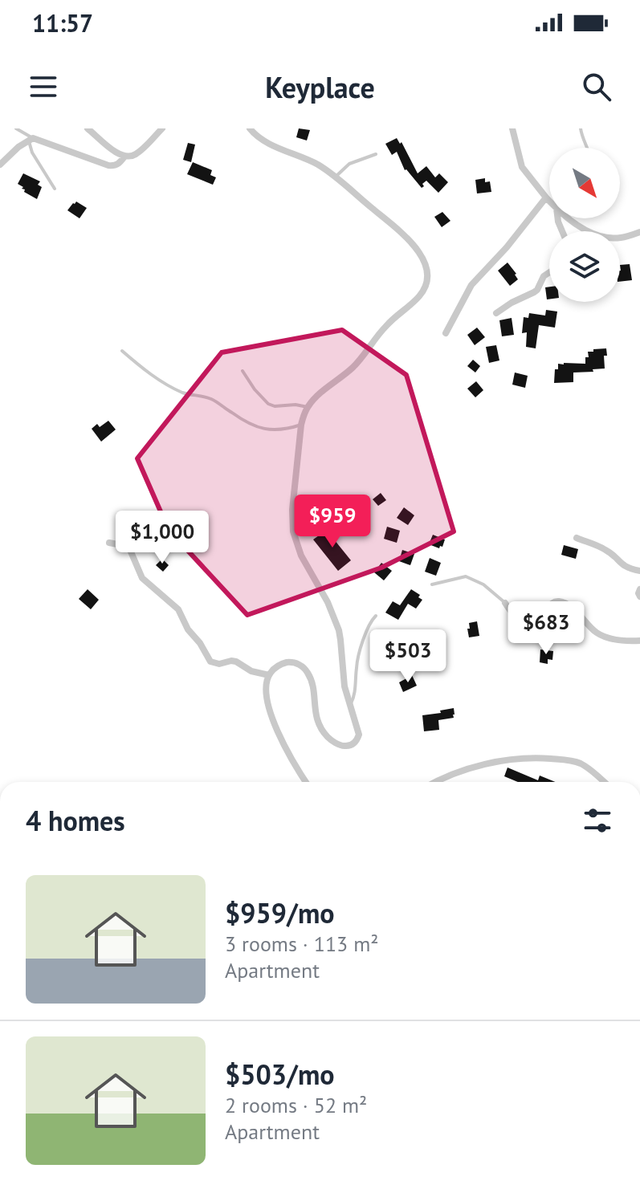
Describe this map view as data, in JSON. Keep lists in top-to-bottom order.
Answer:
{
  "north": "bottom right",
  "page": {
    "status": "11:57",
    "header": "Keyplace",
    "price": [
      "$959",
      "$1,000",
      "$683",
      "$503"
    ],
    "heading": "4 homes",
    "list": [
      {
        "name": "$959/mo",
        "note": "3 rooms · 113 m² · Apartment"
      },
      {
        "name": "$503/mo",
        "note": "2 rooms · 52 m² · Apartment"
      }
    ]
  }
}
